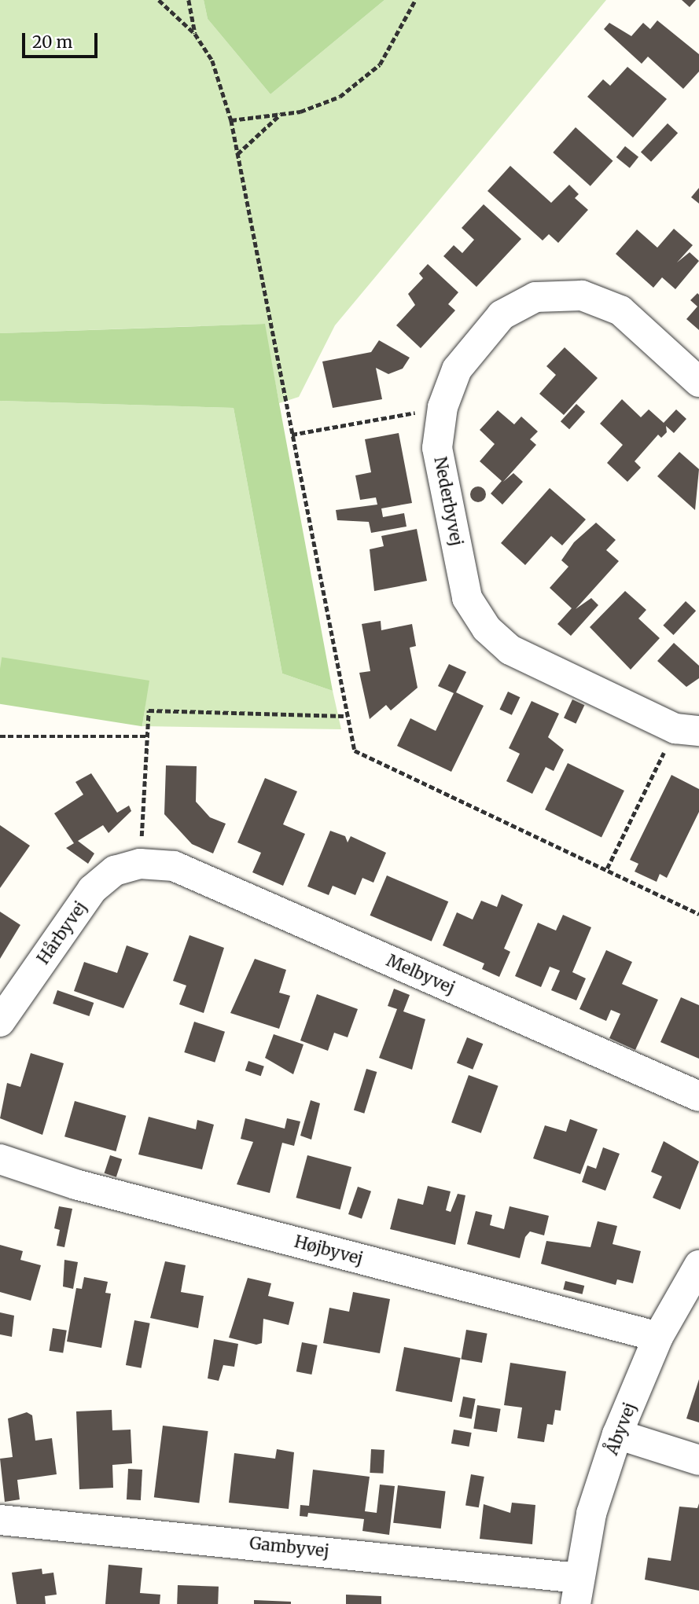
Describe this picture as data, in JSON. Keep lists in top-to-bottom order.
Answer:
{
  "streets": {
    "street": [
      "Nederbyvej",
      "Hårbyvej",
      "Melbyvej",
      "Højbyvej",
      "Åbyvej",
      "Gambyvej"
    ]
  },
  "crossings": [
    ["Hårbyvej", "Melbyvej"],
    ["Højbyvej", "Åbyvej"],
    ["Åbyvej", "Gambyvej"]
  ],
  "scale_bar": "20 m"
}
